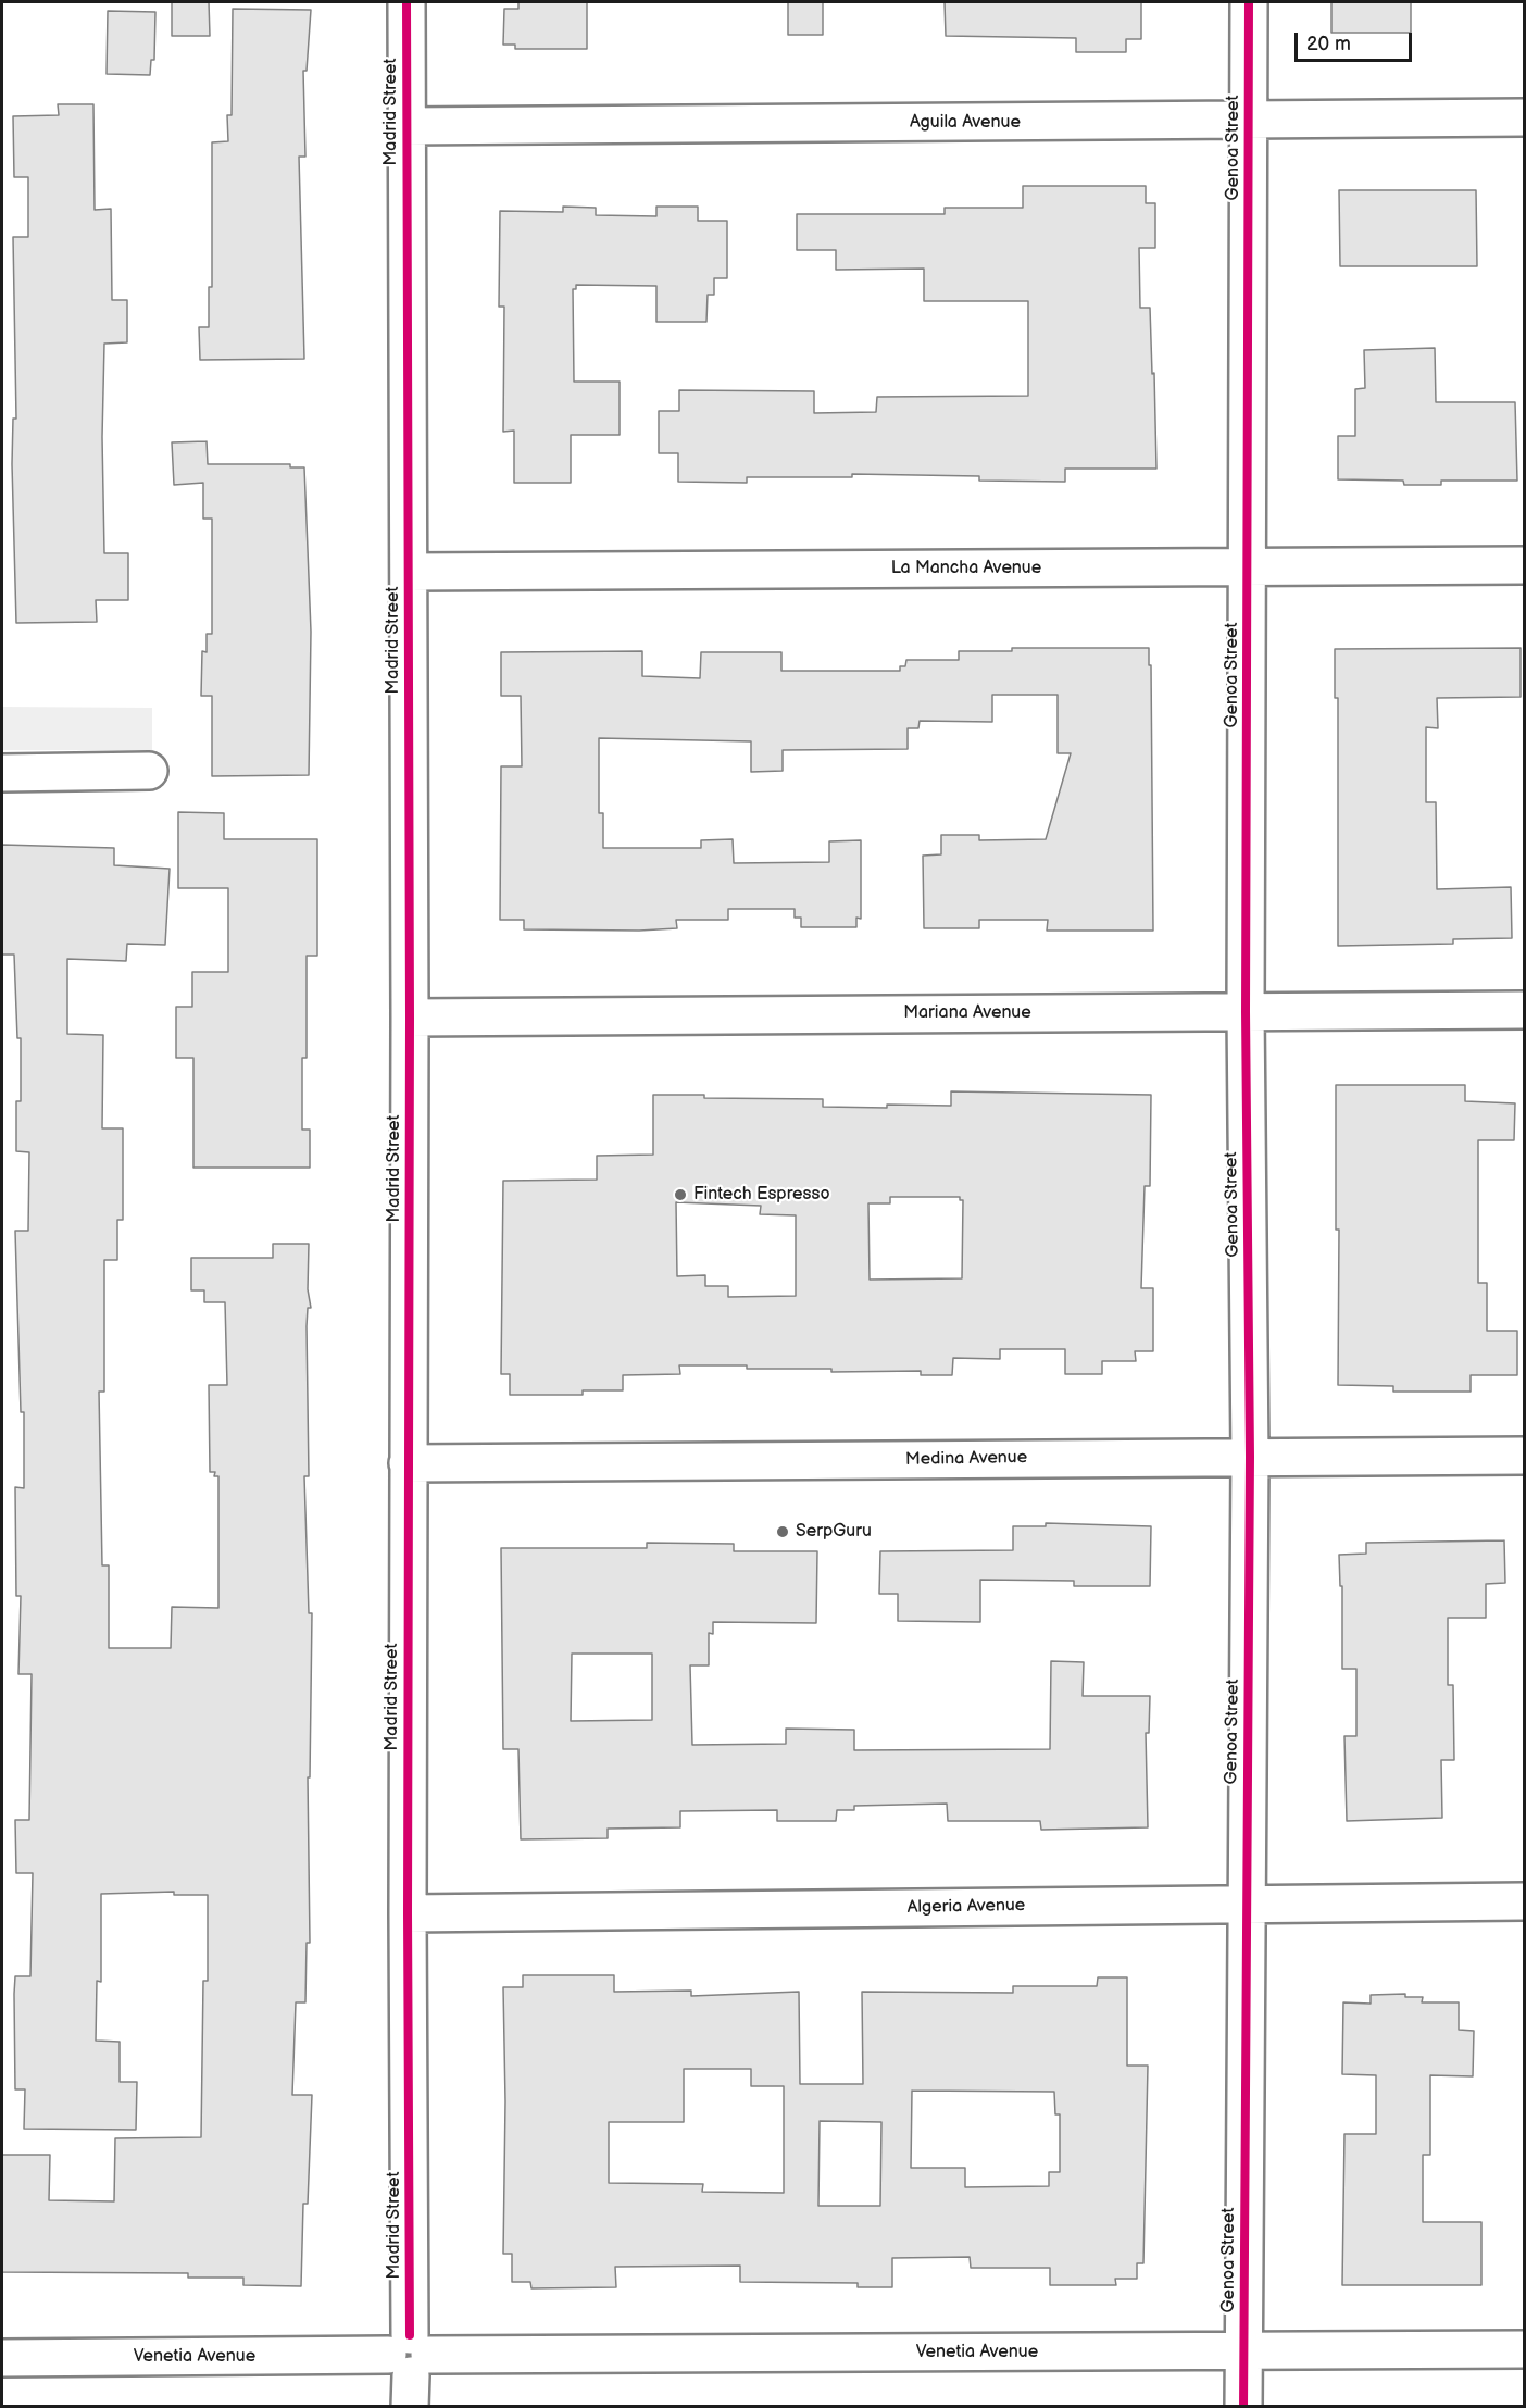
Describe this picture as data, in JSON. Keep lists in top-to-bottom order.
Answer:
{
  "streets": {
    "street": [
      "Madrid Street",
      "Aguila Avenue",
      "Genoa Street",
      "La Mancha Avenue",
      "Mariana Avenue",
      "Medina Avenue",
      "Algeria Avenue",
      "Venetia Avenue"
    ]
  },
  "crossings": [
    ["Madrid Street", "Aguila Avenue"],
    ["Madrid Street", "La Mancha Avenue"],
    ["Madrid Street", "Mariana Avenue"],
    ["Madrid Street", "Medina Avenue"],
    ["Madrid Street", "Algeria Avenue"],
    ["Madrid Street", "Venetia Avenue"],
    ["Aguila Avenue", "Genoa Street"],
    ["Genoa Street", "La Mancha Avenue"],
    ["Genoa Street", "Mariana Avenue"],
    ["Genoa Street", "Medina Avenue"],
    ["Genoa Street", "Algeria Avenue"],
    ["Genoa Street", "Venetia Avenue"]
  ],
  "places": ["Fintech Espresso", "SerpGuru"],
  "scale_bar": "20 m"
}
